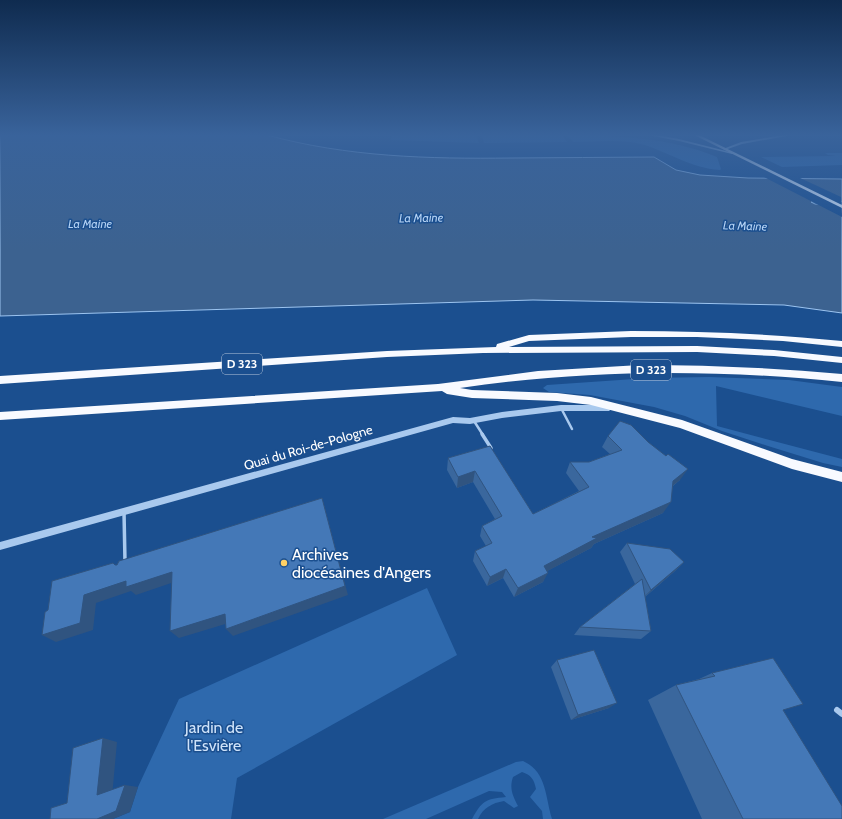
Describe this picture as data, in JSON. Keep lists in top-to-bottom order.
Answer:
{
  "streets": {
    "highway": ["D 323"],
    "street": ["Quai du Roi-de-Pologne"]
  },
  "water": ["La Maine"],
  "parks": ["Jardin de l'Esvière"],
  "places": ["Archives diocésaines d'Angers"]
}
